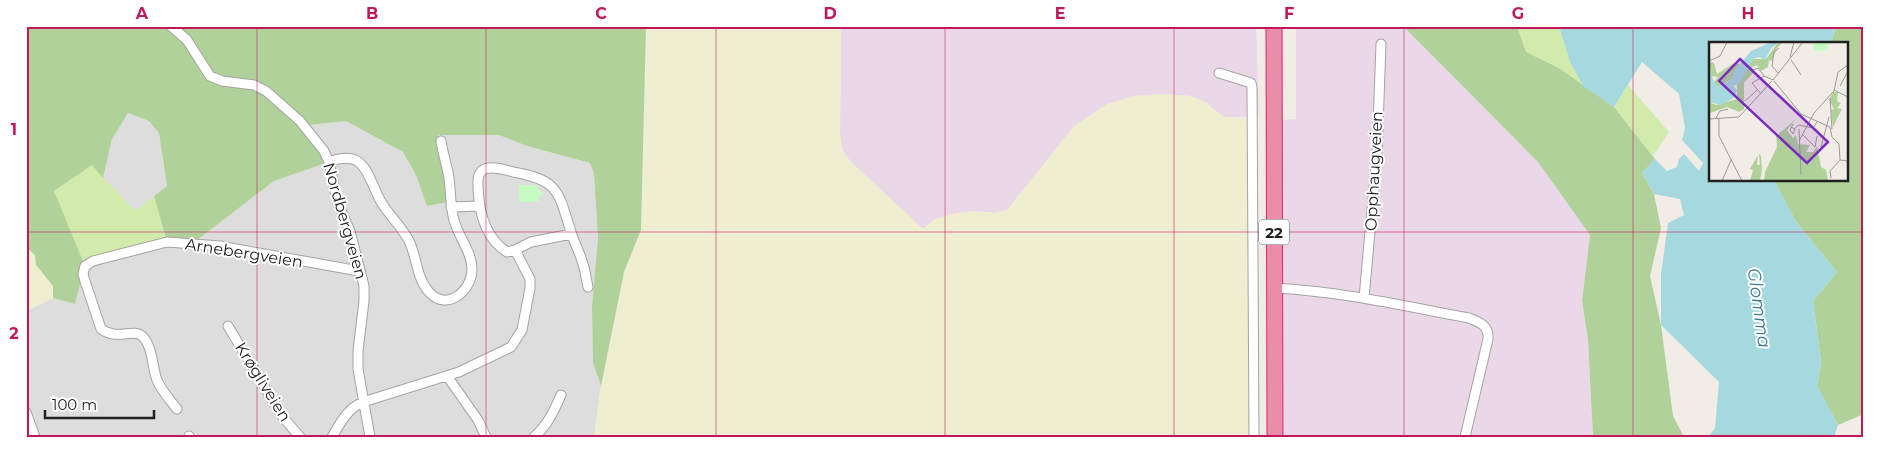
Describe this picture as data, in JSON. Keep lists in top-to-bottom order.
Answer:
{
  "streets": {
    "highway": ["22"],
    "street": [
      "Opphaugveien",
      "Nordbergveien",
      "Arnebergveien",
      "Krøgliveien"
    ]
  },
  "crossings": [
    ["Nordbergveien", "Arnebergveien"]
  ],
  "water": ["Glomma"],
  "scale_bar": "100 m",
  "grid": {
    "columns": [
      "A",
      "B",
      "C",
      "D",
      "E",
      "F",
      "G",
      "H"
    ],
    "rows": ["1", "2"]
  }
}
